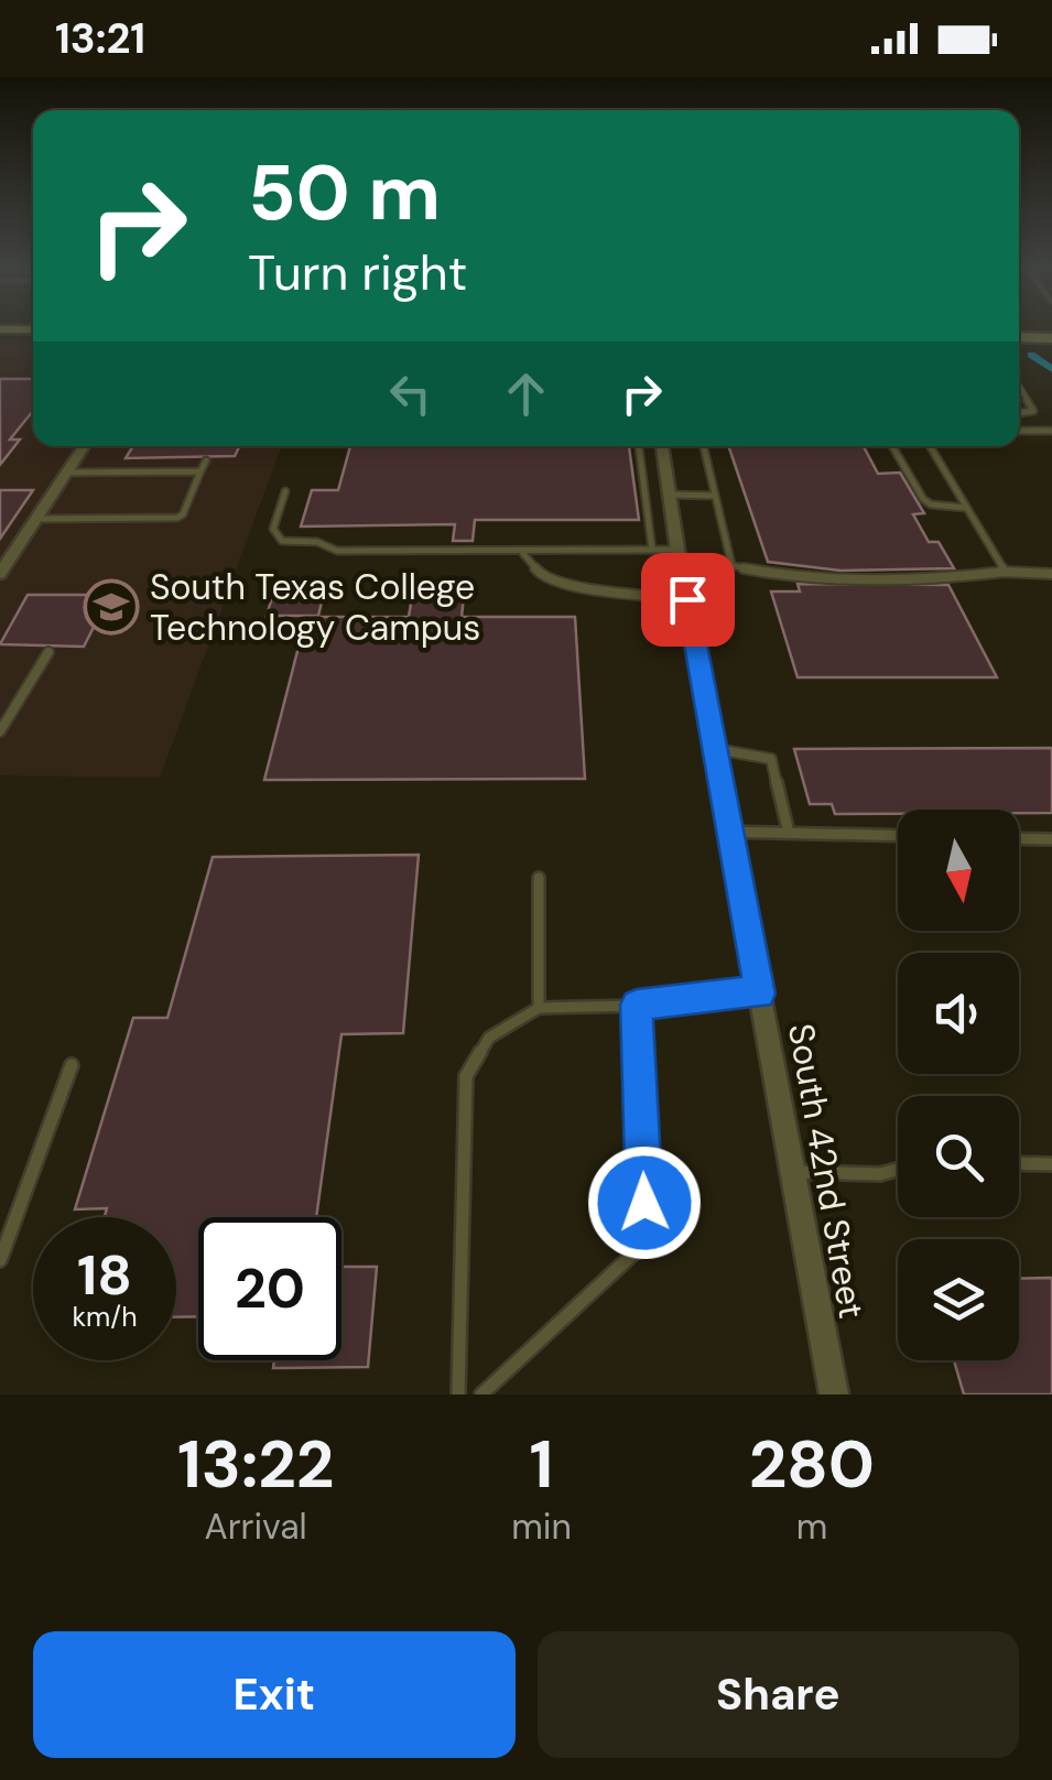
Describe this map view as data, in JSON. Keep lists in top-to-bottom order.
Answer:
{
  "streets": {
    "street": ["South 42nd Street"]
  },
  "places": {
    "school or university": ["South Texas College Technology Campus"]
  },
  "north": "bottom",
  "page": {
    "status": "13:21",
    "turn": ["50 m", "Turn right"],
    "speed": "18 km/h",
    "limit": "20",
    "eta": [
      "13:22",
      "Arrival",
      "1",
      "min",
      "280",
      "m"
    ],
    "buttons": ["Exit", "Share"]
  }
}
